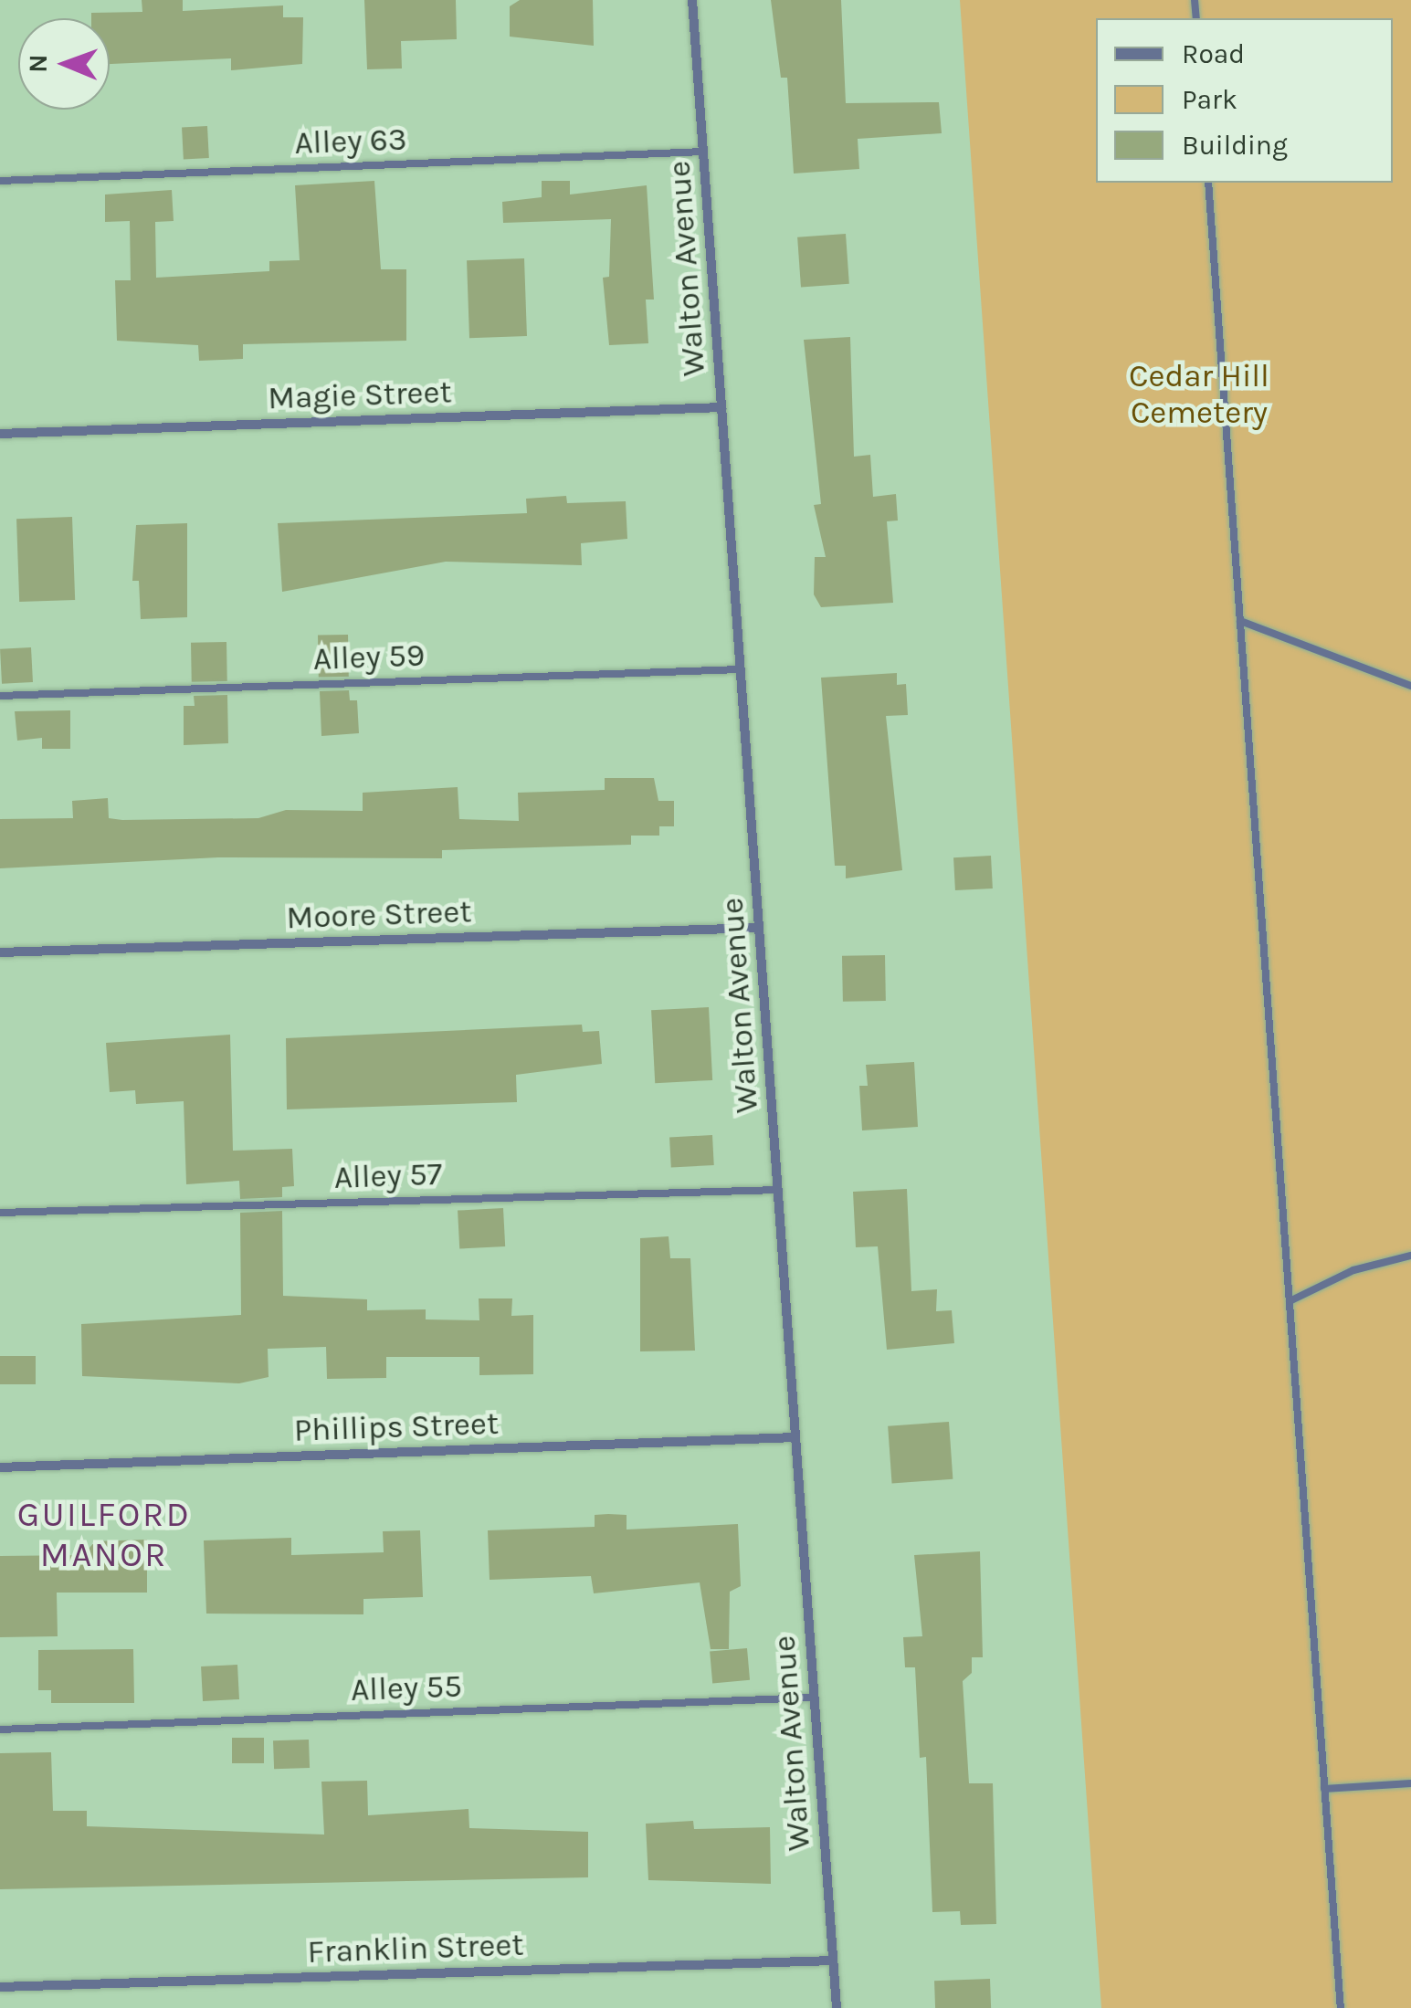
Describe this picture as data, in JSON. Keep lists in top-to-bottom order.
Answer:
{
  "streets": {
    "street": [
      "Walton Avenue",
      "Magie Street",
      "Moore Street",
      "Phillips Street",
      "Franklin Street"
    ],
    "lane": [
      "Alley 63",
      "Alley 59",
      "Alley 57",
      "Alley 55"
    ]
  },
  "crossings": [
    ["Alley 63", "Walton Avenue"],
    ["Walton Avenue", "Magie Street"],
    ["Walton Avenue", "Alley 59"],
    ["Walton Avenue", "Moore Street"],
    ["Walton Avenue", "Alley 57"],
    ["Walton Avenue", "Phillips Street"],
    ["Walton Avenue", "Alley 55"],
    ["Walton Avenue", "Franklin Street"]
  ],
  "districts": ["GUILFORD MANOR"],
  "parks": ["Cedar Hill Cemetery"],
  "legend": ["Road", "Park", "Building"],
  "north": "left"
}
